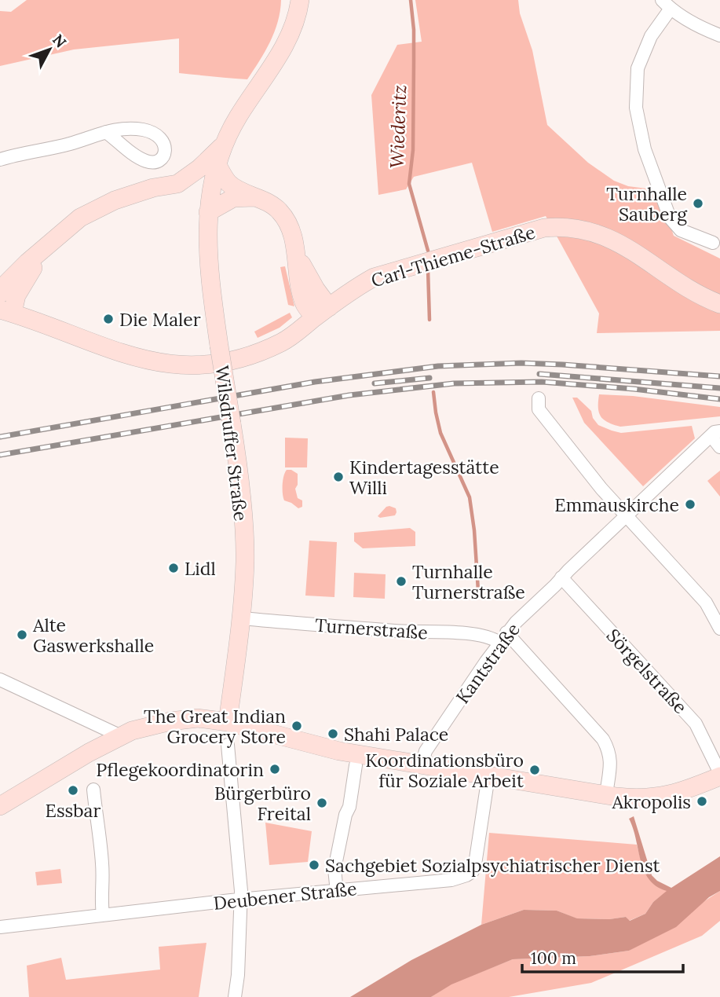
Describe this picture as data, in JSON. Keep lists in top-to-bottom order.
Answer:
{
  "streets": {
    "main road": ["Carl-Thieme-Straße", "Wilsdruffer Straße"],
    "street": [
      "Turnerstraße",
      "Kantstraße",
      "Sörgelstraße",
      "Deubener Straße"
    ]
  },
  "crossings": [
    ["Carl-Thieme-Straße", "Wilsdruffer Straße"],
    ["Wilsdruffer Straße", "Turnerstraße"],
    ["Turnerstraße", "Kantstraße"],
    ["Kantstraße", "Sörgelstraße"]
  ],
  "water": ["Wiederitz"],
  "places": [
    "Turnhalle Sauberg",
    "Die Maler",
    "Kindertagesstätte Willi",
    "Emmauskirche",
    "Lidl",
    "Turnhalle Turnerstraße",
    "Alte Gaswerkshalle",
    "The Great Indian Grocery Store",
    "Shahi Palace",
    "Pflegekoordinatorin",
    "Koordinationsbüro für Soziale Arbeit",
    "Essbar",
    "Akropolis",
    "Bürgerbüro Freital",
    "Sachgebiet Sozialpsychiatrischer Dienst"
  ],
  "scale_bar": "100 m",
  "north": "top right"
}
